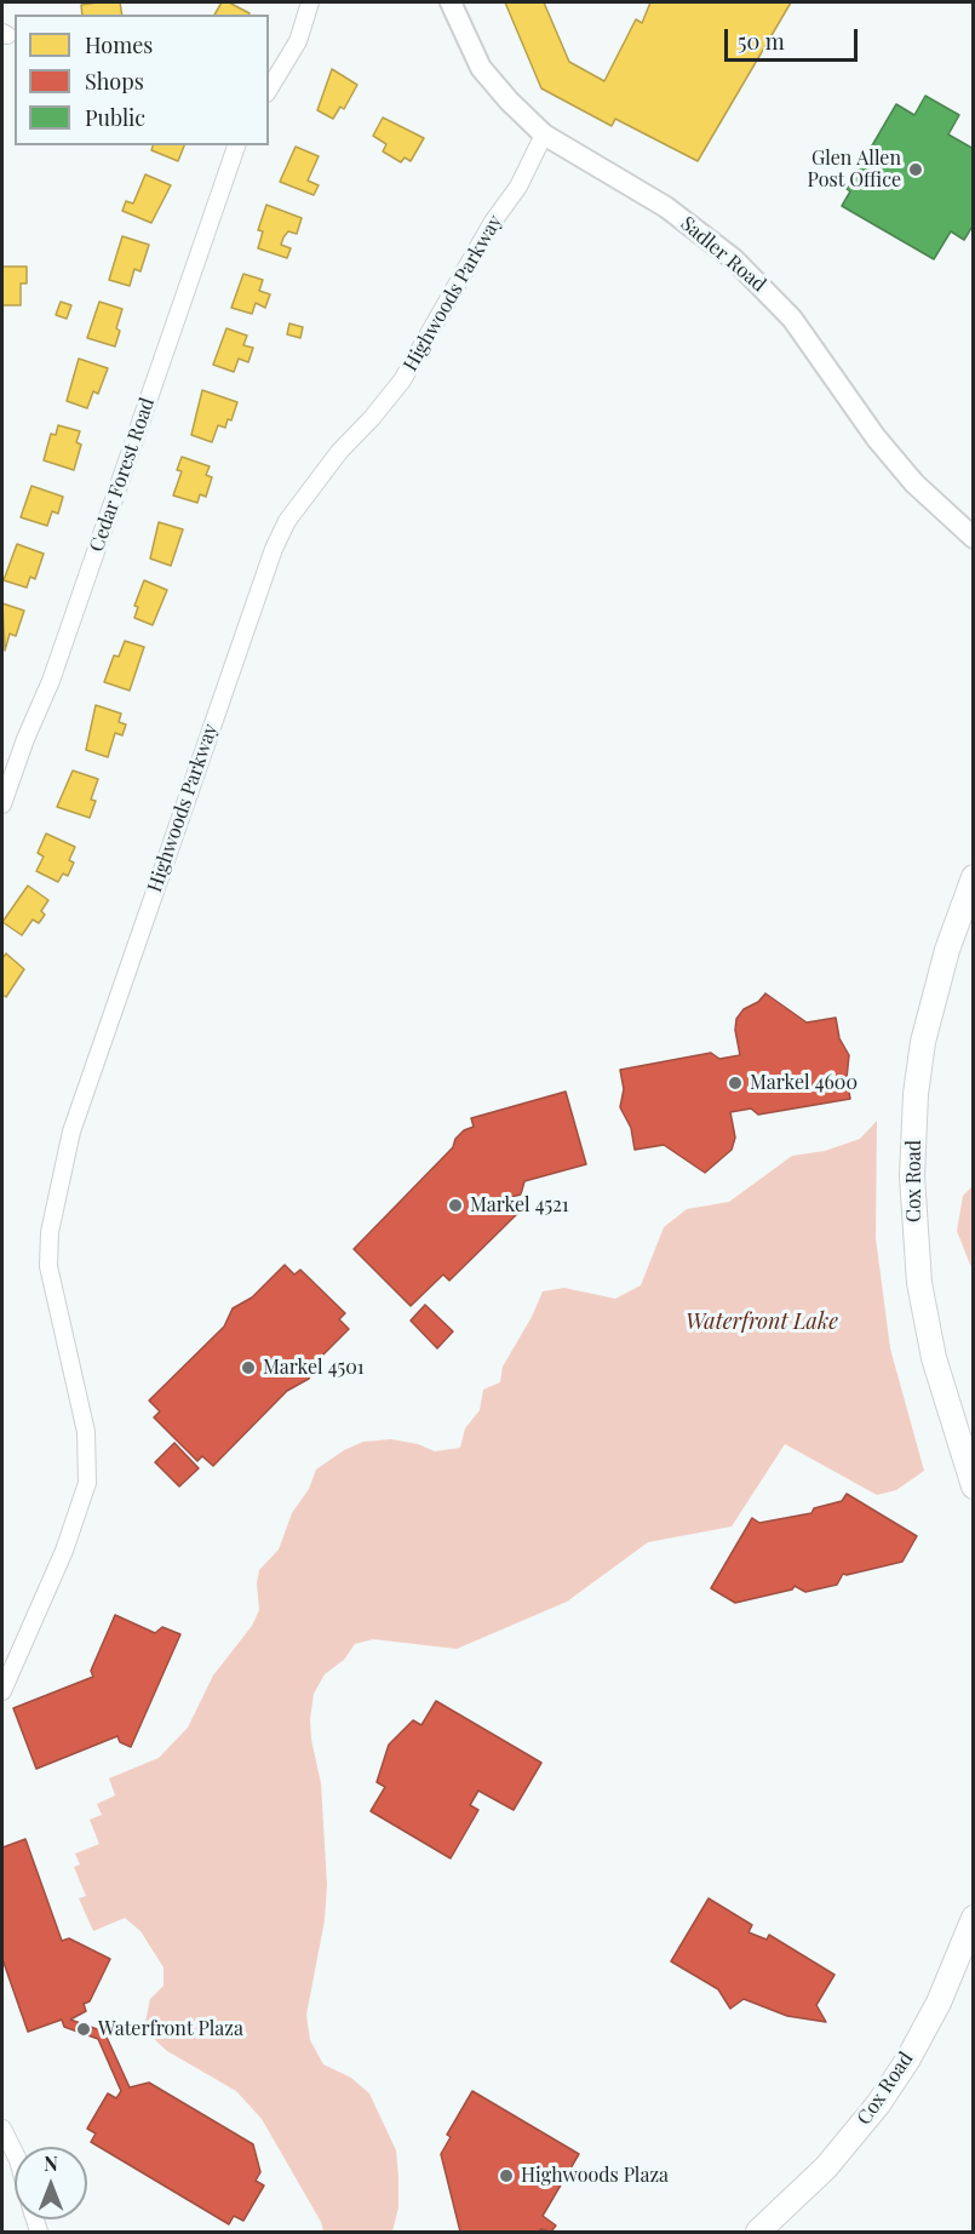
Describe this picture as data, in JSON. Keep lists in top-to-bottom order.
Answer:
{
  "streets": {
    "main road": ["Cox Road"],
    "street": ["Sadler Road", "Highwoods Parkway", "Cedar Forest Road"]
  },
  "crossings": [
    ["Sadler Road", "Highwoods Parkway"]
  ],
  "water": ["Waterfront Lake"],
  "places": [
    "Glen Allen Post Office",
    "Markel 4600",
    "Markel 4521",
    "Markel 4501",
    "Waterfront Plaza",
    "Highwoods Plaza"
  ],
  "legend": ["Homes", "Shops", "Public"],
  "scale_bar": "50 m",
  "north": "top"
}
